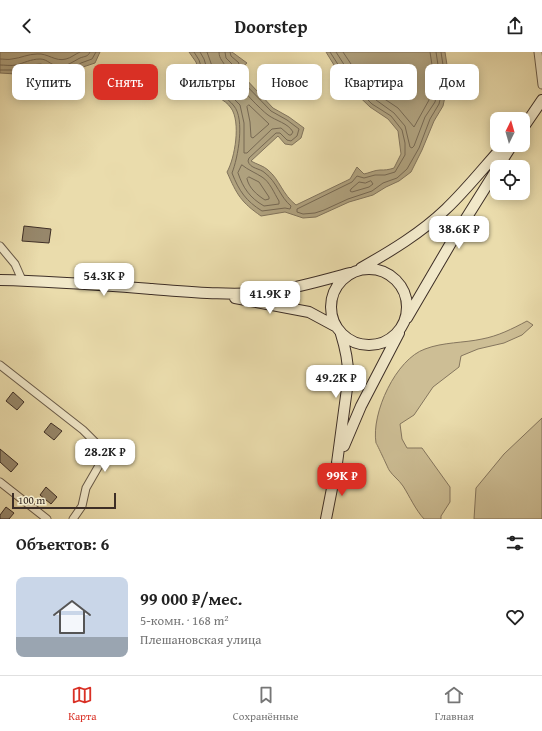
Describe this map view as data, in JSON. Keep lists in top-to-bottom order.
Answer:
{
  "scale_bar": "100 m",
  "north": "top",
  "page": {
    "header": "Doorstep",
    "chip": [
      "Купить",
      "Снять",
      "Фильтры",
      "Новое",
      "Квартира",
      "Дом"
    ],
    "price": [
      "38.6K ₽",
      "54.3K ₽",
      "41.9K ₽",
      "49.2K ₽",
      "28.2K ₽",
      "99K ₽"
    ],
    "scale": "100 m",
    "heading": "Объектов: 6",
    "list": [
      {
        "name": "99 000 ₽/мес.",
        "note": "5-комн. · 168 m² · Плешановская улица"
      }
    ],
    "tabs": ["Карта", "Сохранённые", "Главная"]
  }
}
